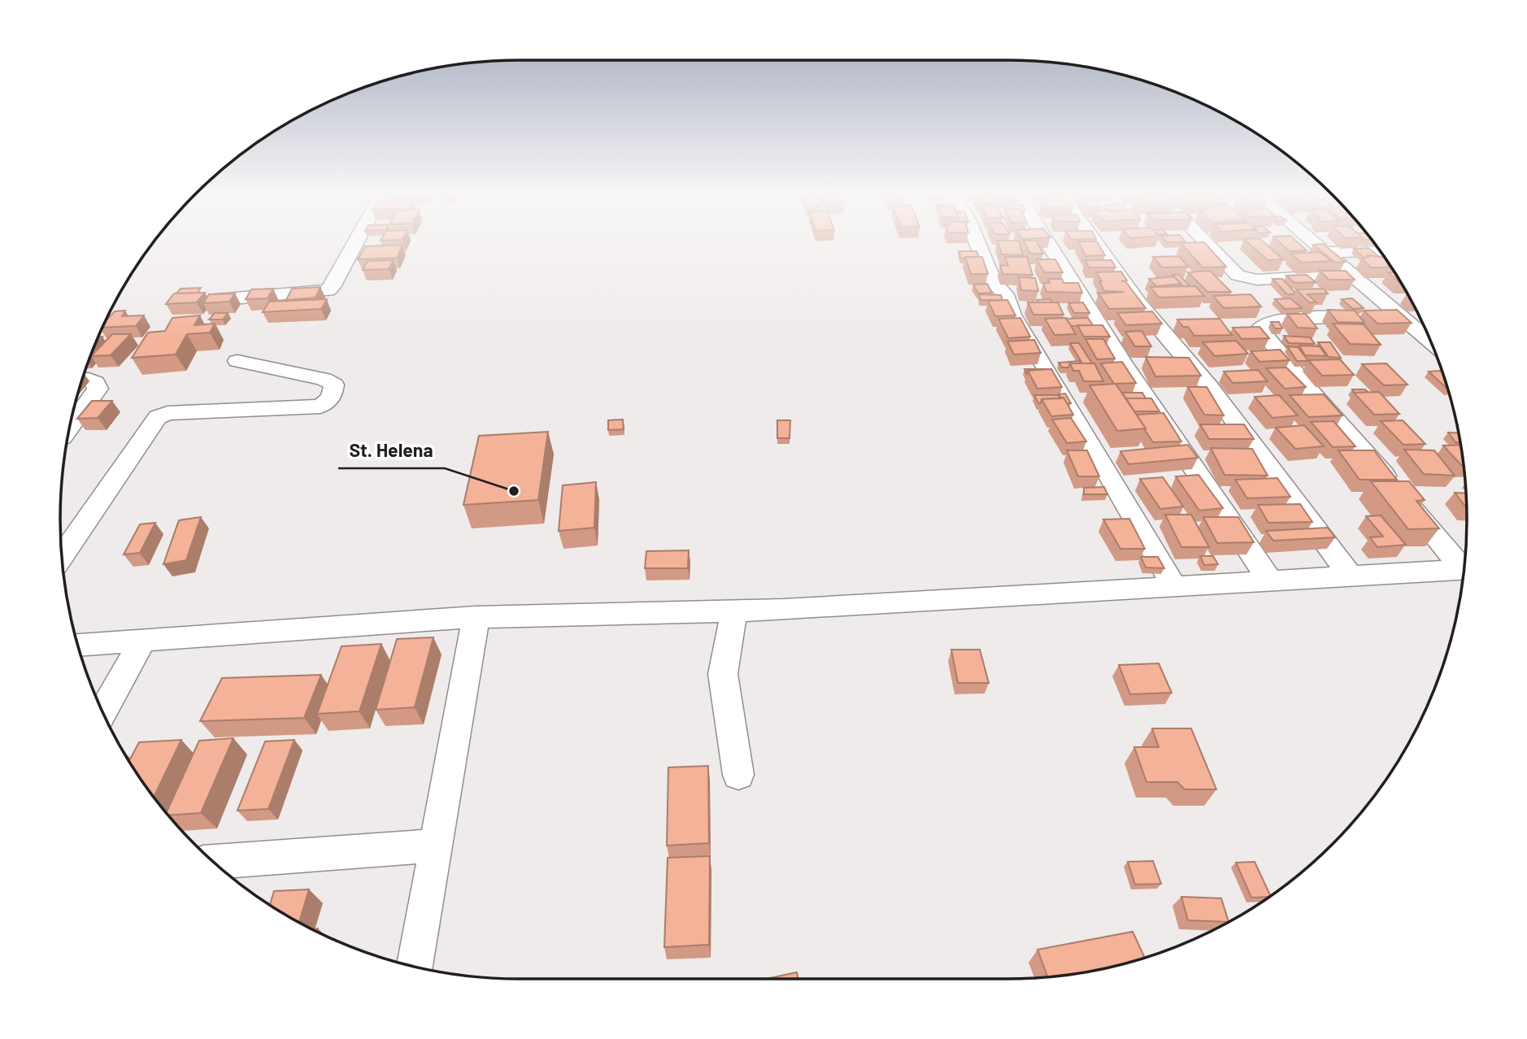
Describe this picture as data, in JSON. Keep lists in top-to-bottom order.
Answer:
{
  "places": ["St. Helena"]
}
